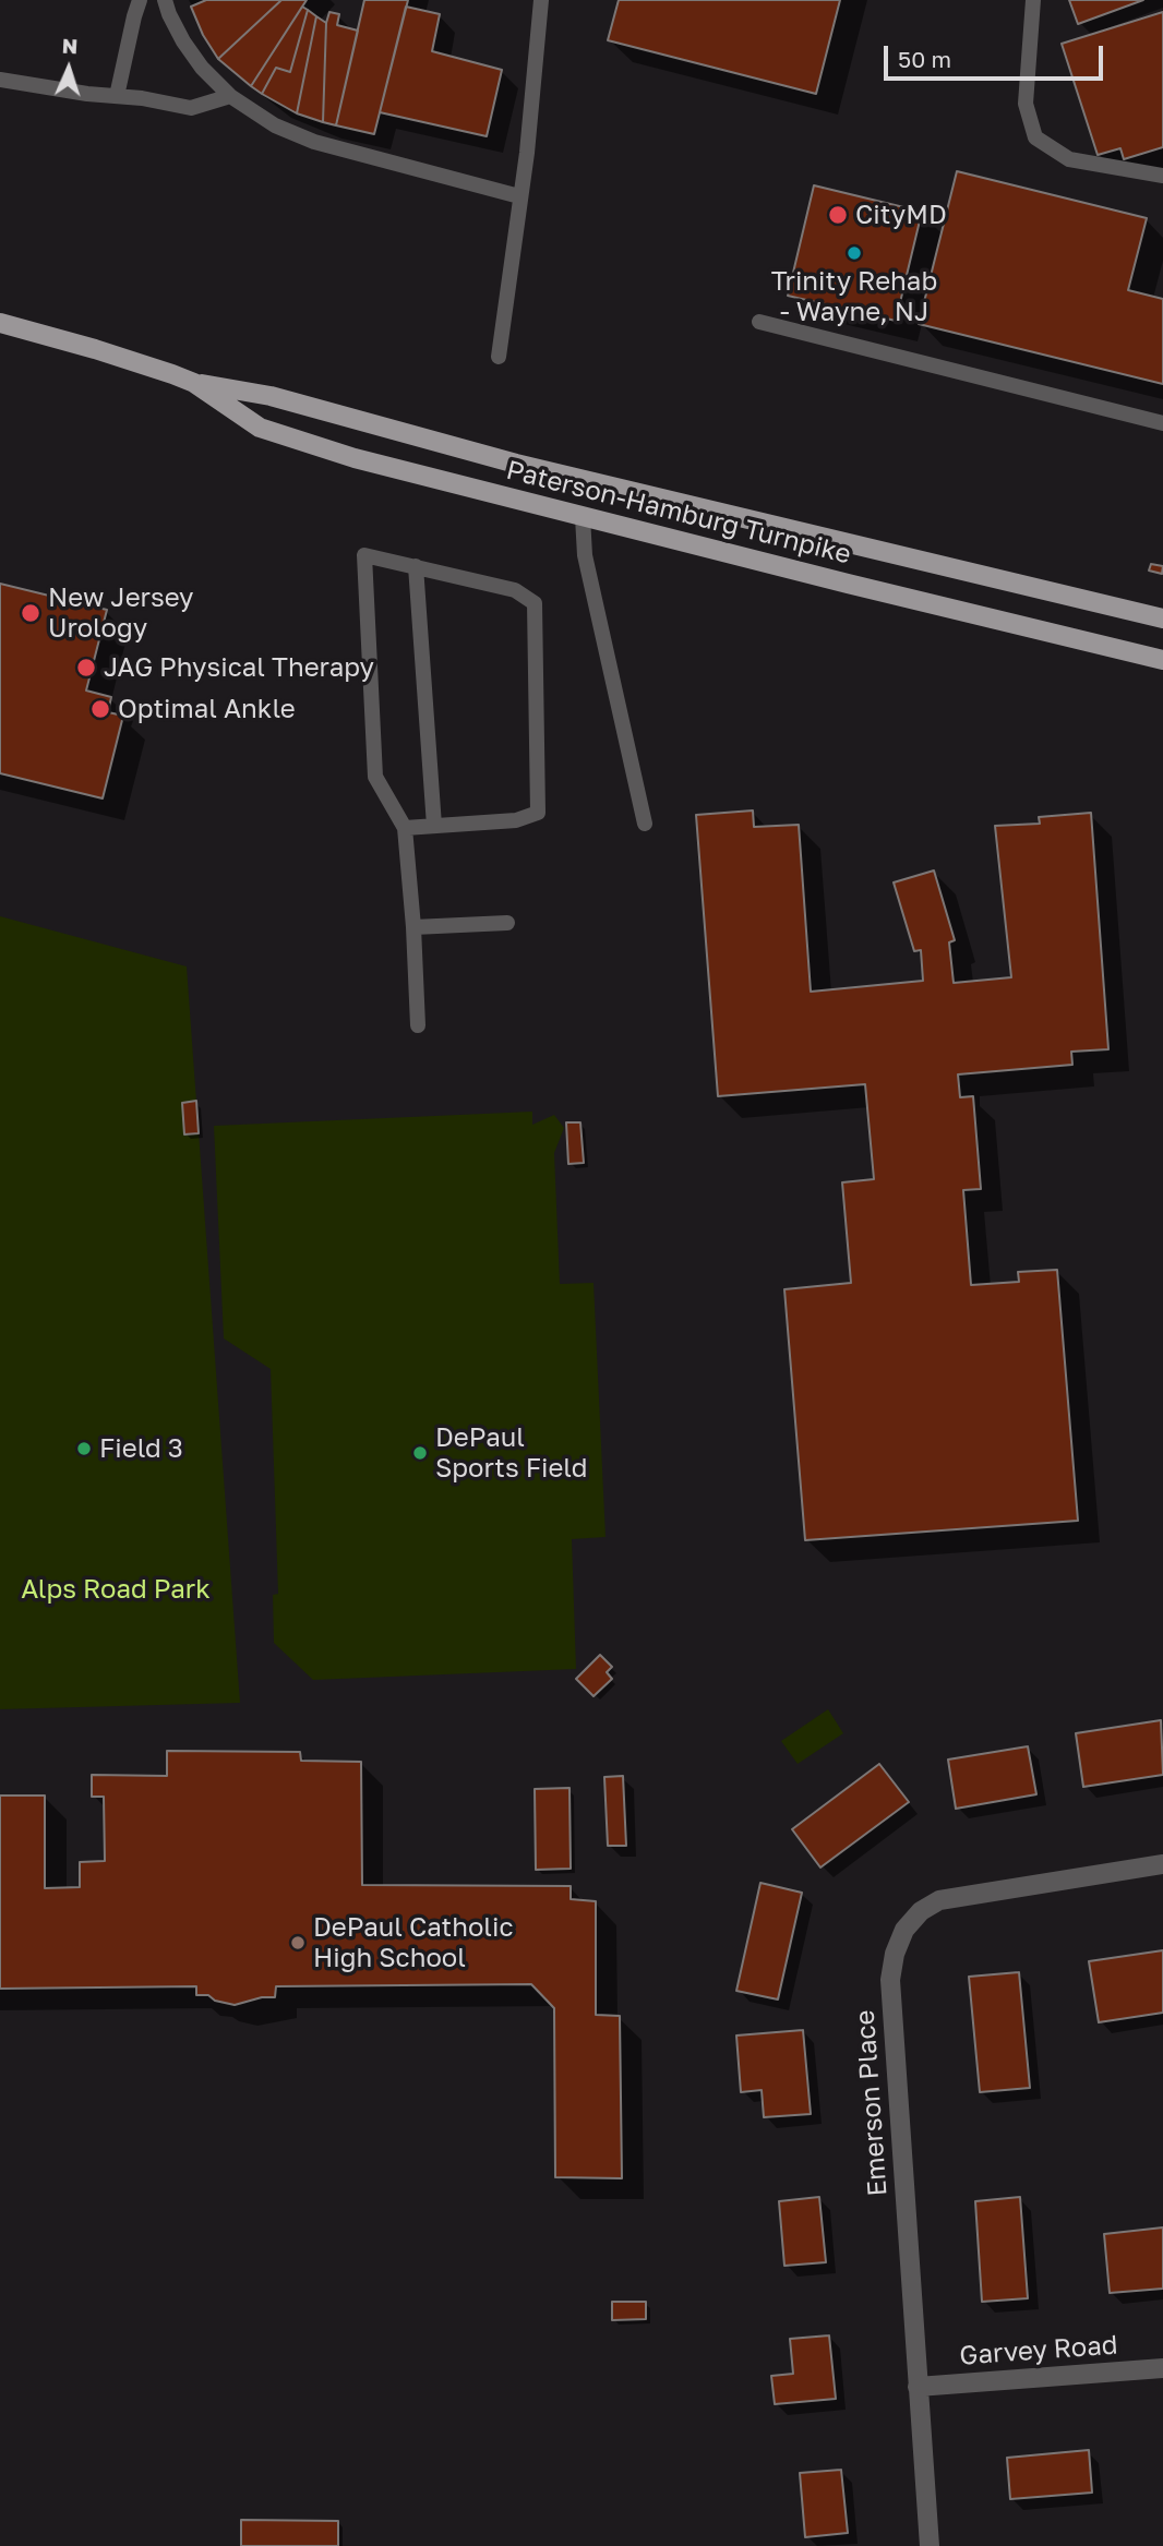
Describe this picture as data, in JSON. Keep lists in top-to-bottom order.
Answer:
{
  "streets": {
    "main road": ["Paterson-Hamburg Turnpike"],
    "street": ["Emerson Place", "Garvey Road"]
  },
  "crossings": [
    ["Emerson Place", "Garvey Road"]
  ],
  "parks": ["Alps Road Park"],
  "places": [
    "CityMD",
    "Trinity Rehab - Wayne, NJ",
    "New Jersey Urology",
    "JAG Physical Therapy",
    "Optimal Ankle",
    "Field 3",
    "DePaul Sports Field",
    "DePaul Catholic High School"
  ],
  "scale_bar": "50 m",
  "north": "top"
}
